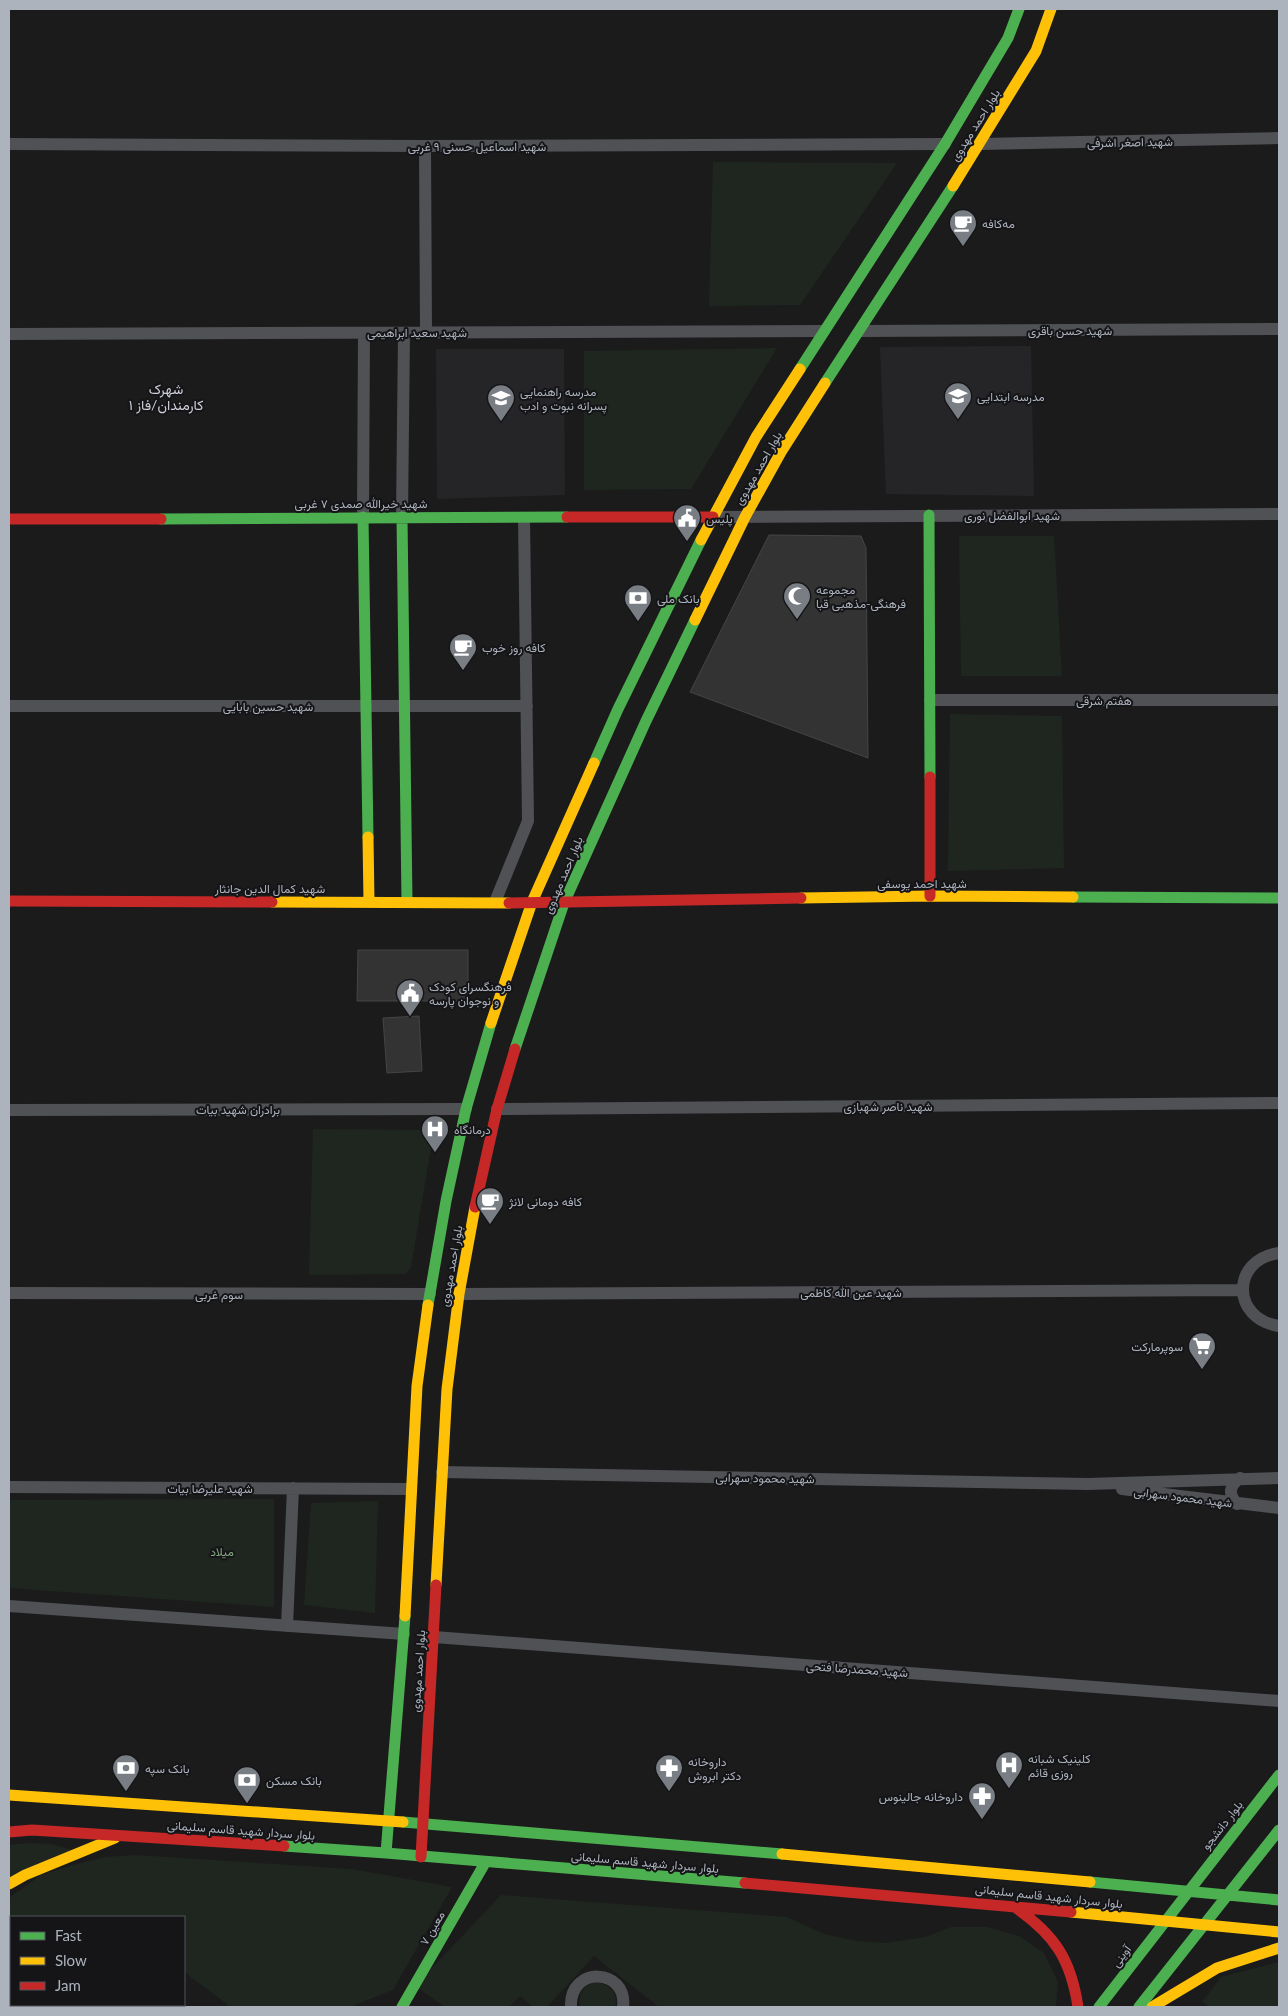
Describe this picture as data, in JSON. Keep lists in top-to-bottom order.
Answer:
{
  "streets": {
    "main road": [
      "بلوار احمد مهدوی",
      "شهید خیرالله صمدی ۷ غربی",
      "شهید احمد یوسفی",
      "شهید کمال الدین جانثار",
      "بلوار دانشجو",
      "بلوار سردار شهید قاسم سلیمانی",
      "معین ۷",
      "آوینی"
    ],
    "street": [
      "شهید اصغر اشرفی",
      "شهید اسماعیل حسنی ۹ غربی",
      "شهید حسن باقری",
      "شهید سعید ابراهیمی",
      "شهید ابوالفضل نوری",
      "هفتم شرقی",
      "شهید حسین بابایی",
      "شهید ناصر شهبازی",
      "برادران شهید بیات",
      "شهید عین الله کاظمی",
      "سوم غربی",
      "شهید محمود سهرابی",
      "شهید علیرضا بیات",
      "شهید محمدرضا فتحی"
    ]
  },
  "crossings": [
    ["بلوار احمد مهدوی", "شهید اصغر اشرفی"],
    ["بلوار احمد مهدوی", "شهید اسماعیل حسنی ۹ غربی"],
    ["بلوار احمد مهدوی", "شهید حسن باقری"],
    ["بلوار احمد مهدوی", "شهید سعید ابراهیمی"],
    ["بلوار احمد مهدوی", "شهید خیرالله صمدی ۷ غربی"],
    ["بلوار احمد مهدوی", "شهید ابوالفضل نوری"],
    ["بلوار احمد مهدوی", "شهید احمد یوسفی"],
    ["بلوار احمد مهدوی", "شهید کمال الدین جانثار"],
    ["بلوار احمد مهدوی", "شهید ناصر شهبازی"],
    ["بلوار احمد مهدوی", "برادران شهید بیات"],
    ["بلوار احمد مهدوی", "شهید عین الله کاظمی"],
    ["بلوار احمد مهدوی", "سوم غربی"],
    ["بلوار احمد مهدوی", "شهید محمود سهرابی"],
    ["بلوار احمد مهدوی", "شهید علیرضا بیات"],
    ["بلوار احمد مهدوی", "شهید محمدرضا فتحی"],
    ["بلوار احمد مهدوی", "بلوار سردار شهید قاسم سلیمانی"],
    ["شهید خیرالله صمدی ۷ غربی", "شهید ابوالفضل نوری"],
    ["شهید احمد یوسفی", "شهید کمال الدین جانثار"],
    ["شهید عین الله کاظمی", "سوم غربی"],
    ["بلوار دانشجو", "بلوار سردار شهید قاسم سلیمانی"],
    ["بلوار دانشجو", "آوینی"],
    ["بلوار سردار شهید قاسم سلیمانی", "معین ۷"],
    ["بلوار سردار شهید قاسم سلیمانی", "آوینی"]
  ],
  "districts": ["شهرک کارمندان/فاز ۱"],
  "parks": ["میلاد"],
  "places": {
    "cafe": ["مه‌کافه", "کافه روز خوب", "کافه دومانی لانژ"],
    "school or university": ["مدرسه ابتدایی", "مدرسه راهنمایی پسرانه نبوت و ادب"],
    "public building": ["پلیس", "فرهنگسرای کودک و نوجوان پارسه"],
    "mosque": ["مجموعه فرهنگی-مذهبی قبا"],
    "bank": ["بانک ملی", "بانک سپه", "بانک مسکن"],
    "hospital": ["درمانگاه", "کلینیک شبانه روزى قائم"],
    "supermarket": ["سوپرمارکت"],
    "pharmacy": ["داروخانه دکتر ابروش", "داروخانه جالینوس"]
  },
  "legend": ["Fast", "Slow", "Jam"]
}
